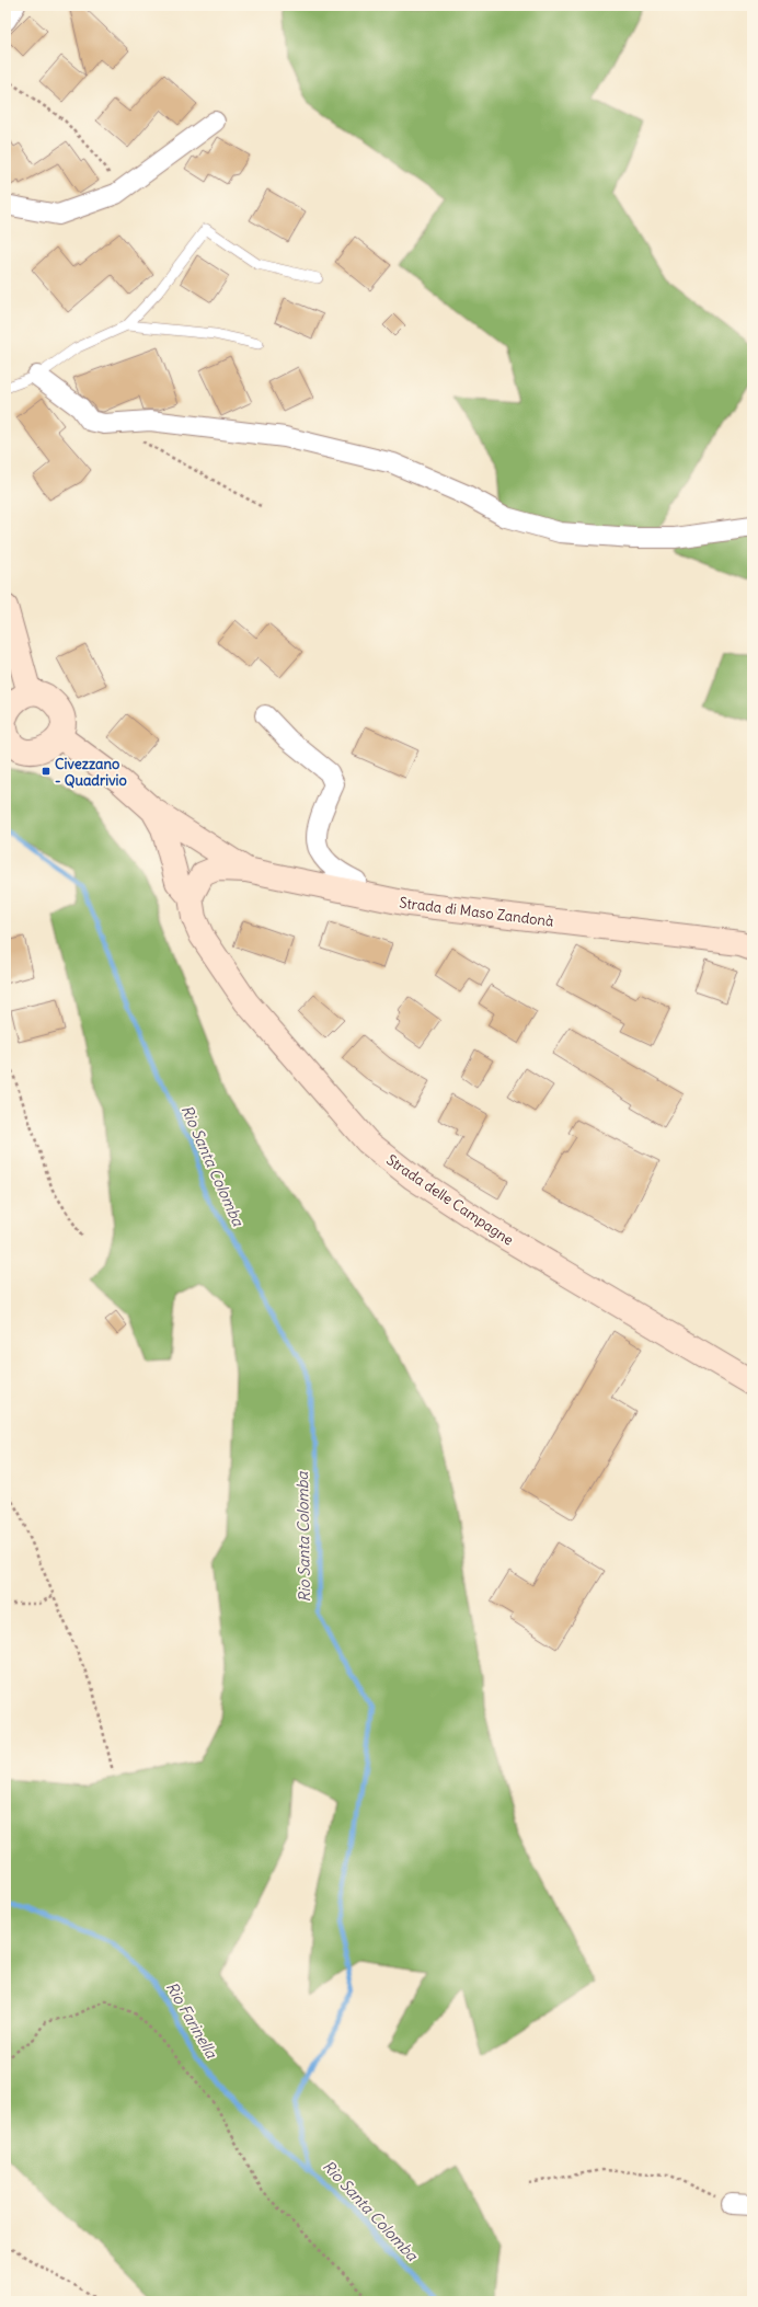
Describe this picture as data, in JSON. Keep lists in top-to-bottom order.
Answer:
{
  "streets": {
    "street": ["Strada di Maso Zandonà", "Strada delle Campagne"]
  },
  "water": ["Rio Santa Colomba", "Rio Farinella"],
  "places": {
    "transit": ["Civezzano - Quadrivio"]
  }
}
